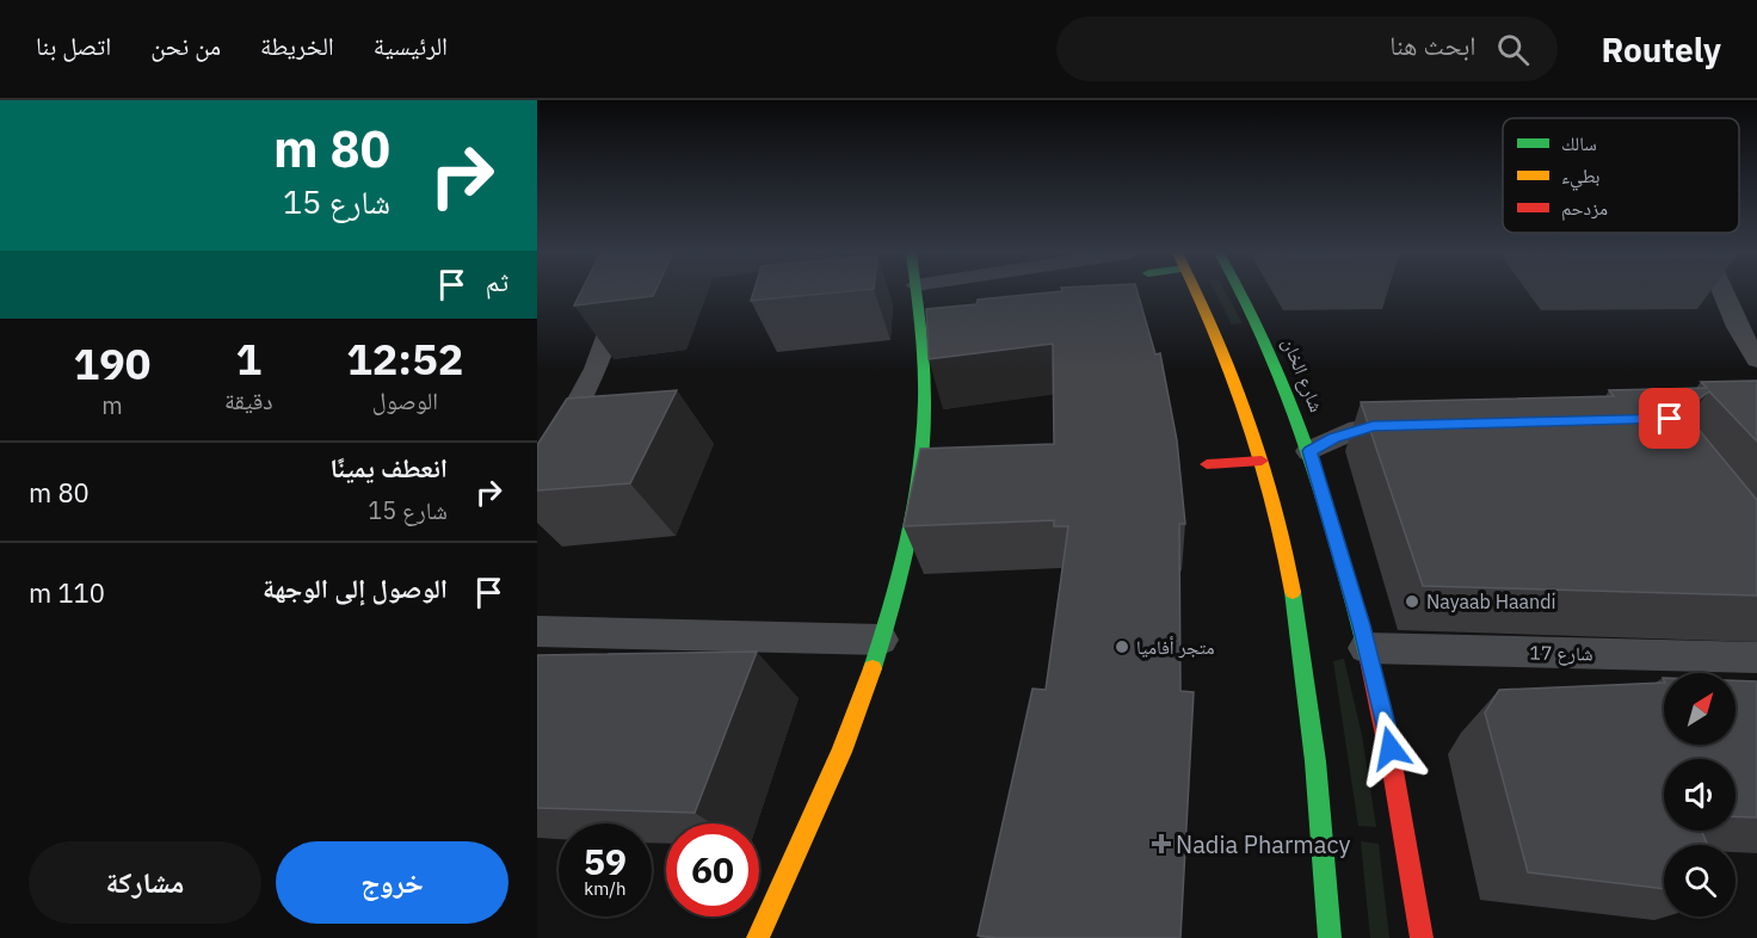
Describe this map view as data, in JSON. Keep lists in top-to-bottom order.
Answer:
{
  "streets": {
    "main road": ["شارع الخان"],
    "street": ["شارع 17"]
  },
  "crossings": [
    ["شارع الخان", "شارع 17"]
  ],
  "places": {
    "other": ["Nayaab Haandi", "متجر أفاميا"],
    "health": ["Nadia Pharmacy"]
  },
  "legend": ["سالك", "بطيء", "مزدحم"],
  "north": "top right",
  "page": {
    "header": "Routely",
    "search": "ابحث هنا",
    "nav": [
      "الرئيسية",
      "الخريطة",
      "من نحن",
      "اتصل بنا"
    ],
    "turn": ["80 m", "شارع 15"],
    "then": "ثم",
    "eta": [
      "12:52",
      "الوصول",
      "1",
      "دقيقة",
      "190",
      "m"
    ],
    "list": [
      {
        "name": "انعطف يمينًا",
        "note": "شارع 15",
        "value": "80 m"
      },
      {
        "name": "الوصول إلى الوجهة",
        "value": "110 m"
      }
    ],
    "speed": "59 km/h",
    "limit": "60",
    "buttons": ["خروج", "مشاركة"]
  }
}
